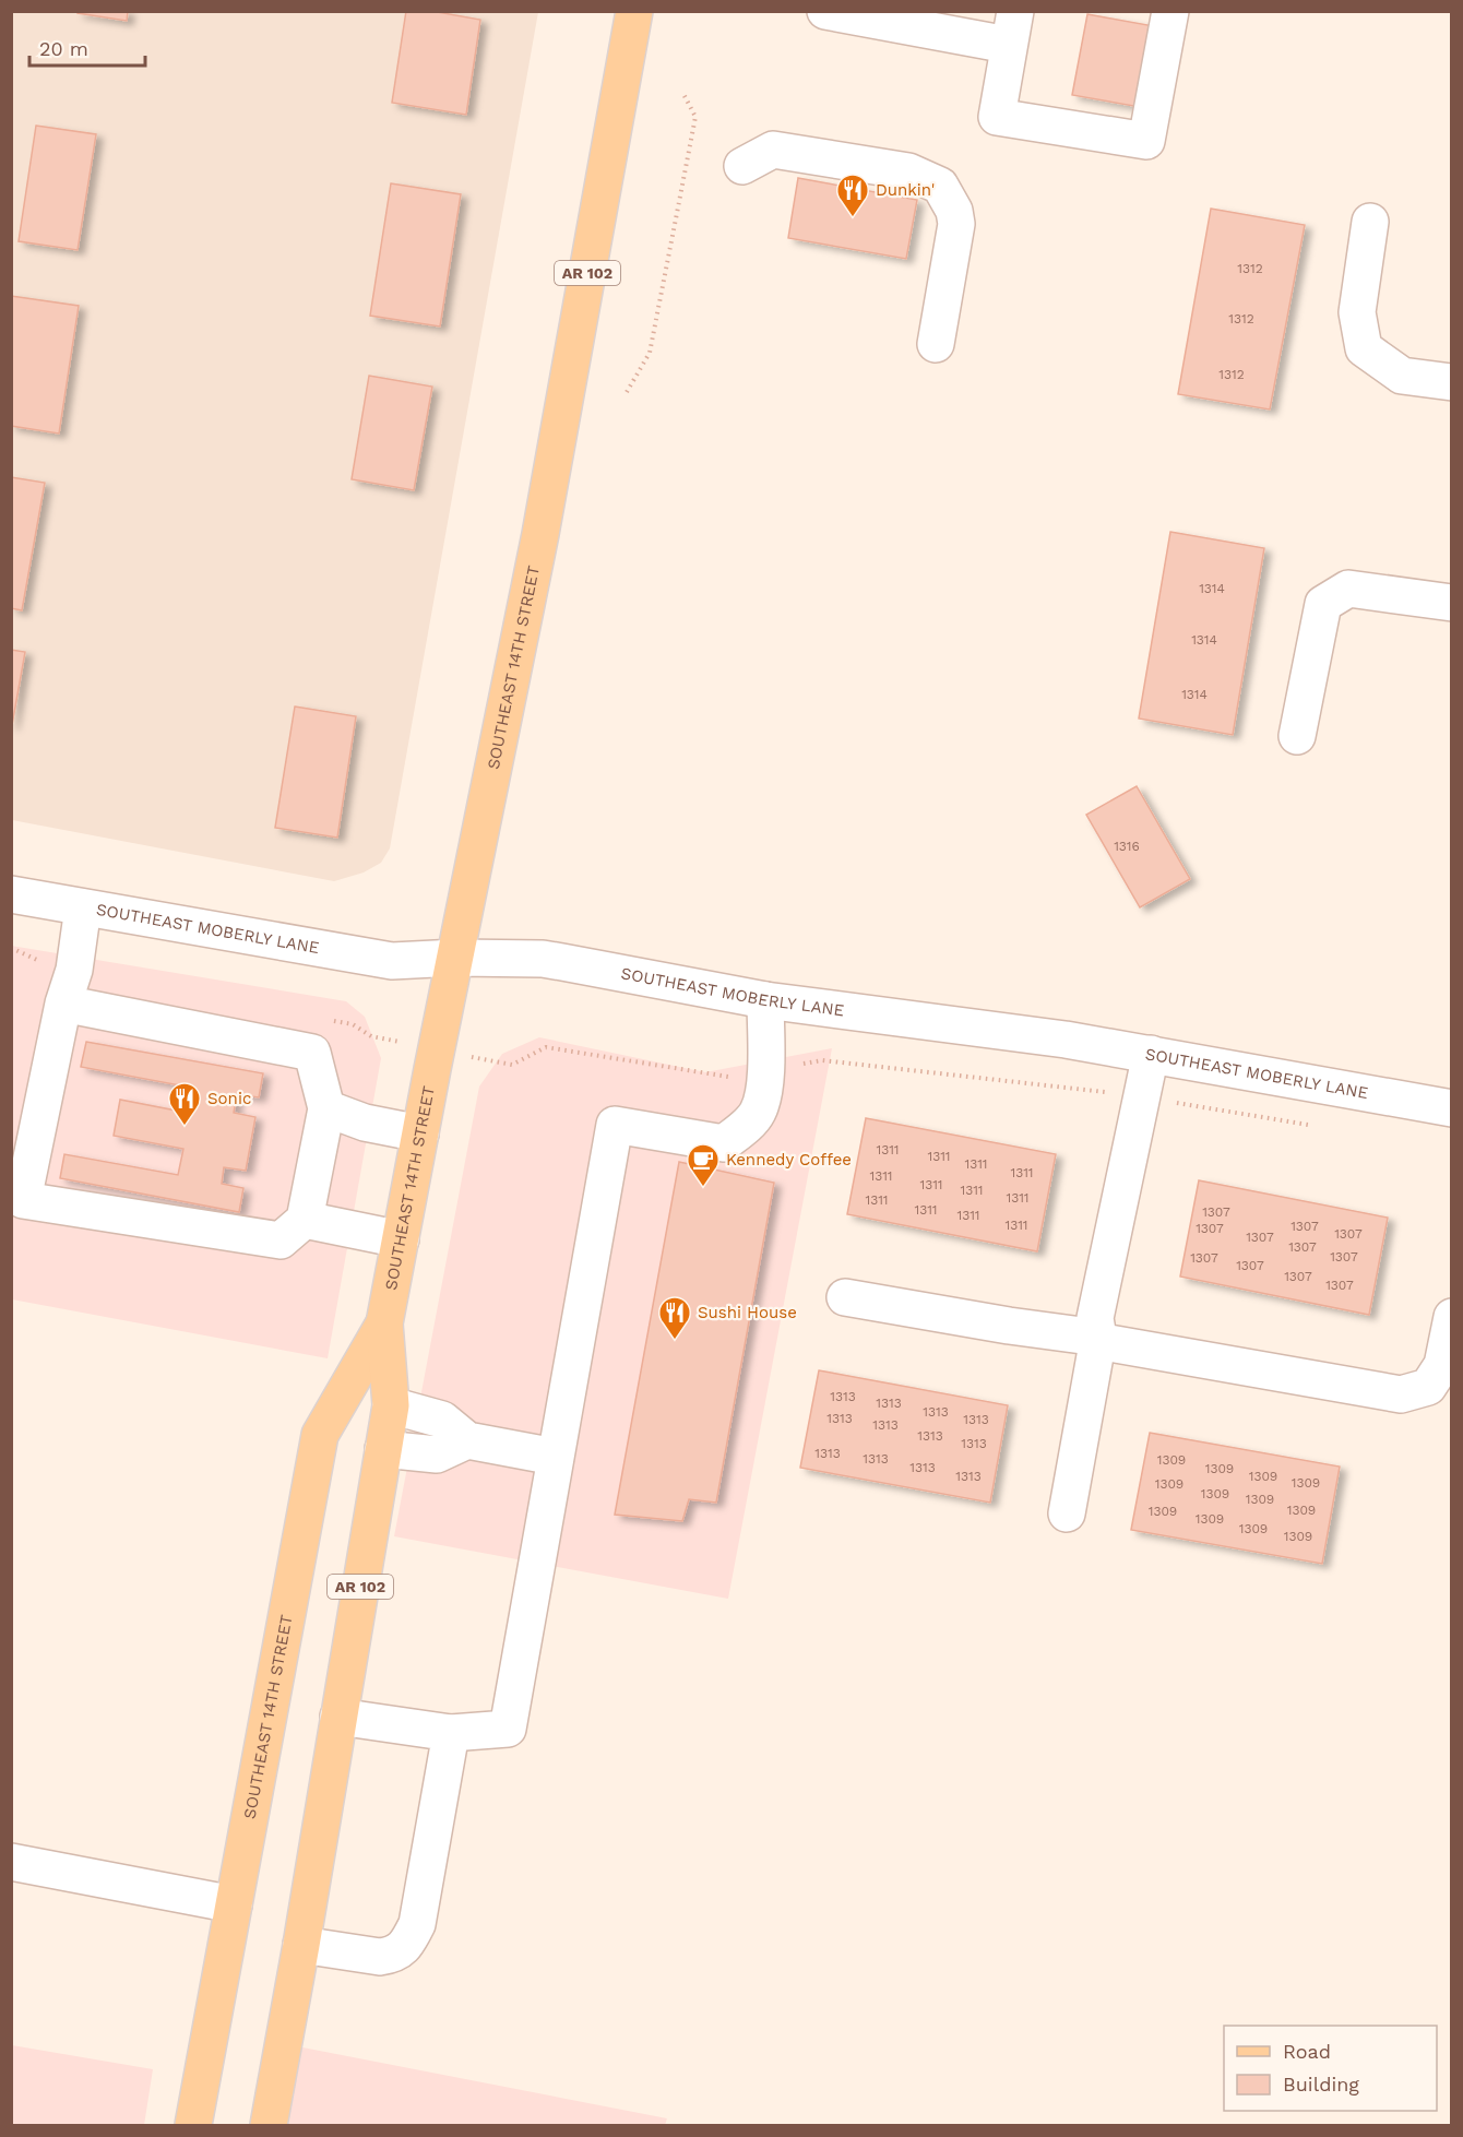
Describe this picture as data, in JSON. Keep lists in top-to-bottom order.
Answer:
{
  "streets": {
    "main road": ["AR 102", "SOUTHEAST 14TH STREET"],
    "street": ["SOUTHEAST MOBERLY LANE"]
  },
  "crossings": [
    ["SOUTHEAST 14TH STREET", "SOUTHEAST MOBERLY LANE"]
  ],
  "places": {
    "restaurant": ["Dunkin'", "Sonic", "Sushi House"],
    "cafe": ["Kennedy Coffee"]
  },
  "house_numbers": [
    "1312",
    "1312",
    "1312",
    "1314",
    "1314",
    "1314",
    "1316",
    "1311",
    "1311",
    "1311",
    "1311",
    "1311",
    "1311",
    "1311",
    "1311",
    "1311",
    "1311",
    "1307",
    "1311",
    "1311",
    "1307",
    "1307",
    "1307",
    "1307",
    "1307",
    "1307",
    "1307",
    "1307",
    "1307",
    "1307",
    "1313",
    "1313",
    "1313",
    "1313",
    "1313",
    "1313",
    "1313",
    "1313",
    "1313",
    "1313",
    "1309",
    "1313",
    "1309",
    "1313",
    "1309",
    "1309",
    "1309",
    "1309",
    "1309",
    "1309",
    "1309",
    "1309",
    "1309",
    "1309"
  ],
  "legend": ["Road", "Building"],
  "scale_bar": "20 m"
}
